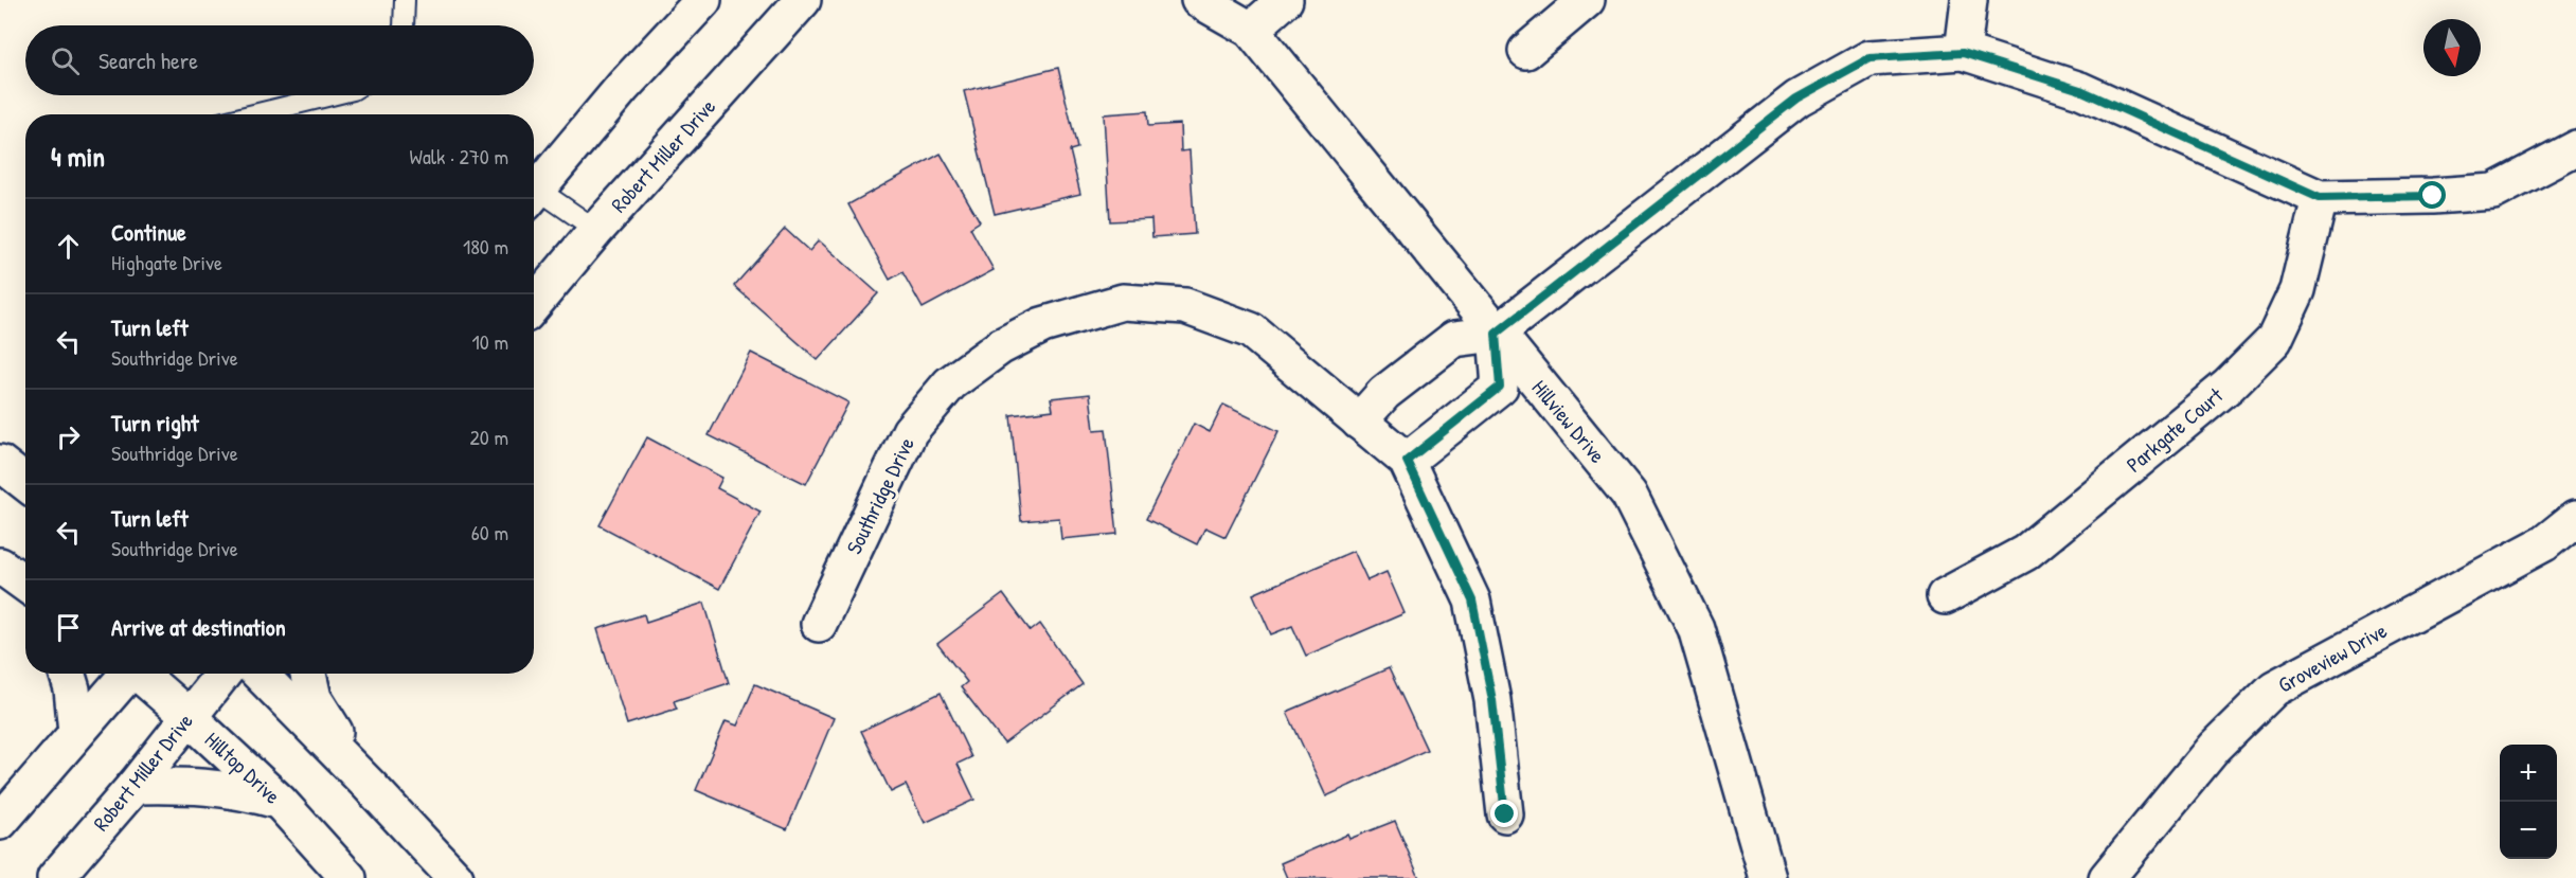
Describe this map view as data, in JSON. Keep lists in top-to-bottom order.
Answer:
{
  "streets": {
    "street": [
      "Robert Miller Drive",
      "Hillview Drive",
      "Parkgate Court",
      "Southridge Drive",
      "Groveview Drive",
      "Hilltop Drive"
    ]
  },
  "crossings": [
    ["Robert Miller Drive", "Hilltop Drive"]
  ],
  "north": "bottom",
  "page": {
    "search": "Search here",
    "heading": ["4 min", "Walk · 270 m"],
    "list": [
      ["Continue", "Highgate Drive", "180 m"],
      ["Turn left", "Southridge Drive", "10 m"],
      ["Turn right", "Southridge Drive", "20 m"],
      ["Turn left", "Southridge Drive", "60 m"],
      "Arrive at destination"
    ],
    "map_buttons": ["+", "−"]
  }
}
